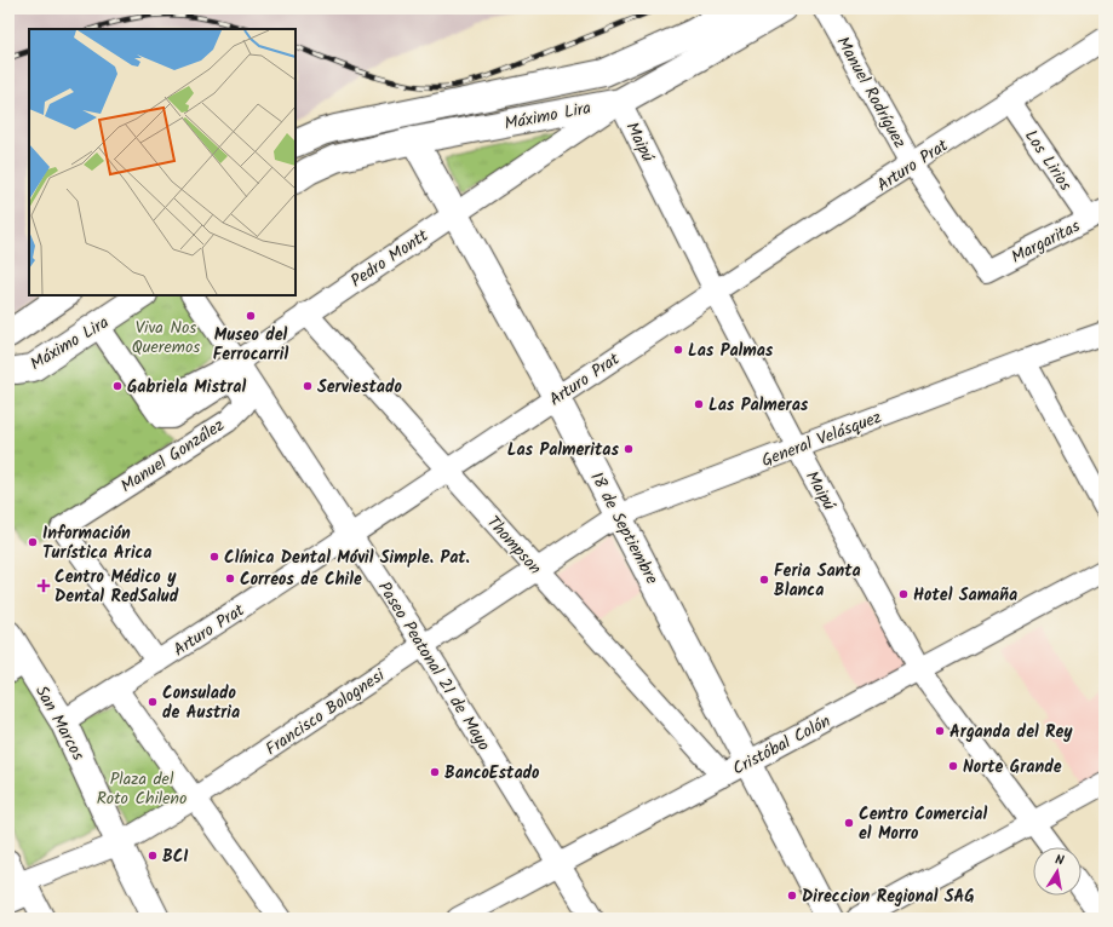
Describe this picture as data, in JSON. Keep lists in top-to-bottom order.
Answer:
{
  "streets": {
    "main road": ["Máximo Lira", "18 de Septiembre", "San Marcos"],
    "street": [
      "Manuel Rodríguez",
      "Maipú",
      "Los Lirios",
      "Arturo Prat",
      "Margaritas",
      "Pedro Montt",
      "General Velásquez",
      "Manuel González",
      "Thompson",
      "Paseo Peatonal 21 de Mayo",
      "Francisco Bolognesi",
      "Cristóbal Colón"
    ]
  },
  "crossings": [
    ["Manuel Rodríguez", "Arturo Prat"],
    ["Manuel Rodríguez", "Margaritas"],
    ["Máximo Lira", "Maipú"],
    ["Máximo Lira", "Pedro Montt"],
    ["Máximo Lira", "18 de Septiembre"],
    ["Maipú", "Arturo Prat"],
    ["Maipú", "Pedro Montt"],
    ["Maipú", "General Velásquez"],
    ["Maipú", "Cristóbal Colón"],
    ["Los Lirios", "Arturo Prat"],
    ["Los Lirios", "Margaritas"],
    ["Arturo Prat", "Manuel González"],
    ["Arturo Prat", "18 de Septiembre"],
    ["Arturo Prat", "Thompson"],
    ["Arturo Prat", "Paseo Peatonal 21 de Mayo"],
    ["Arturo Prat", "San Marcos"],
    ["Pedro Montt", "Manuel González"],
    ["Pedro Montt", "18 de Septiembre"],
    ["Pedro Montt", "Thompson"],
    ["Pedro Montt", "Paseo Peatonal 21 de Mayo"],
    ["General Velásquez", "18 de Septiembre"],
    ["General Velásquez", "Francisco Bolognesi"],
    ["Manuel González", "Paseo Peatonal 21 de Mayo"],
    ["18 de Septiembre", "Francisco Bolognesi"],
    ["18 de Septiembre", "Cristóbal Colón"],
    ["Thompson", "Francisco Bolognesi"],
    ["Thompson", "Cristóbal Colón"],
    ["Paseo Peatonal 21 de Mayo", "Francisco Bolognesi"],
    ["Paseo Peatonal 21 de Mayo", "Cristóbal Colón"],
    ["Francisco Bolognesi", "San Marcos"]
  ],
  "parks": ["Viva Nos Queremos", "Plaza del Roto Chileno"],
  "places": {
    "other": [
      "Museo del Ferrocarril",
      "Las Palmas",
      "Gabriela Mistral",
      "Serviestado",
      "Las Palmeras",
      "Las Palmeritas",
      "Información Turística Arica",
      "Clínica Dental Móvil Simple. Pat.",
      "Correos de Chile",
      "Feria Santa Blanca",
      "Hotel Samaña",
      "Consulado de Austria",
      "Arganda del Rey",
      "Norte Grande",
      "BancoEstado",
      "Centro Comercial el Morro",
      "BCI",
      "Direccion Regional SAG"
    ],
    "health": ["Centro Médico y Dental RedSalud"]
  },
  "north": "top"
}
